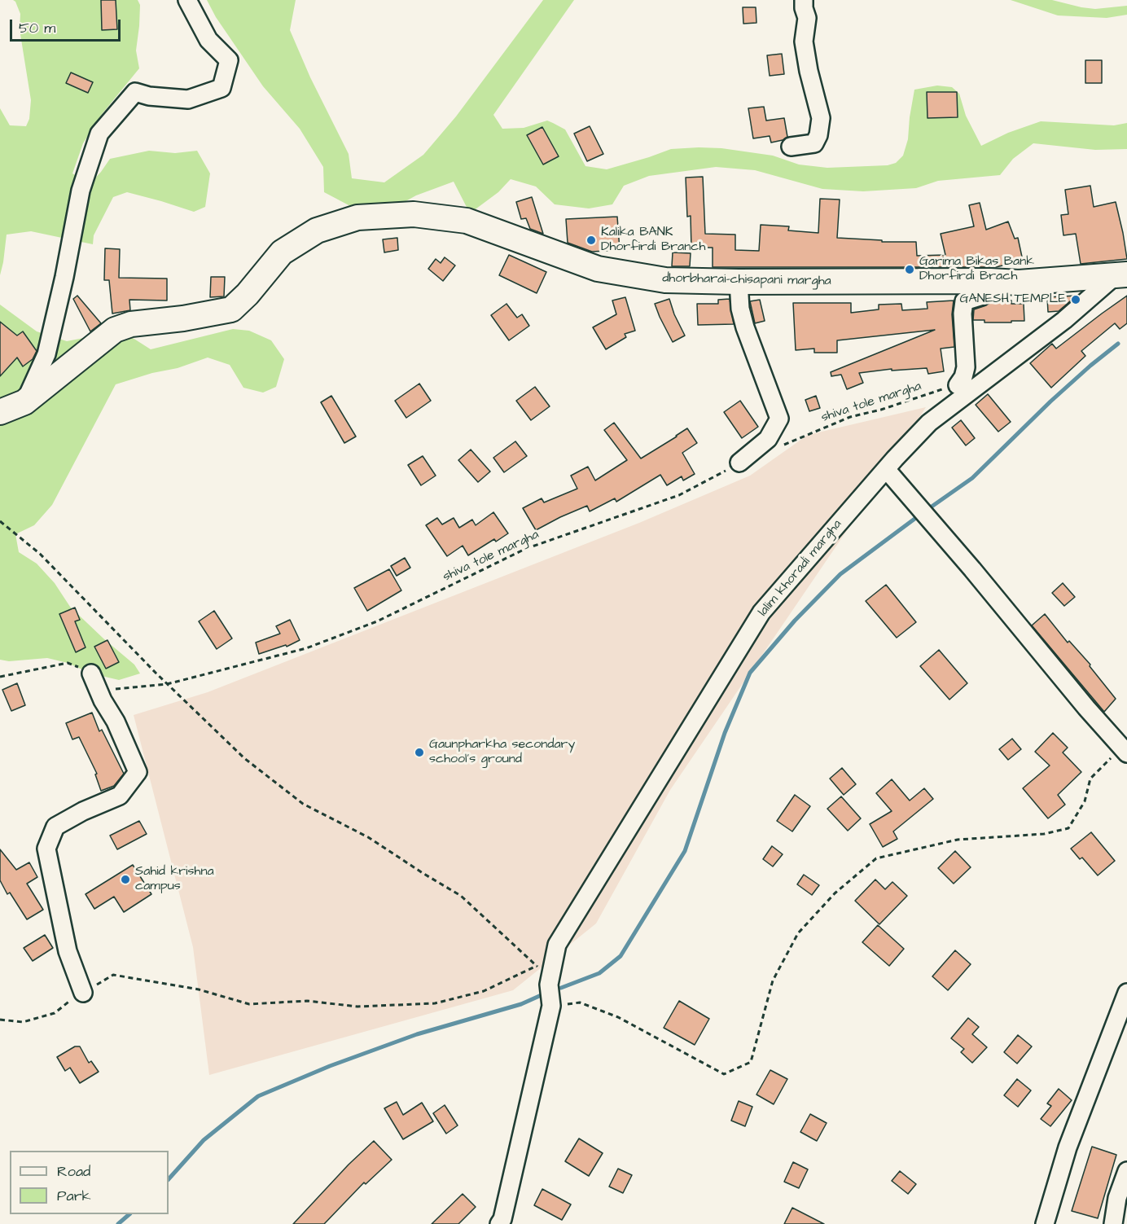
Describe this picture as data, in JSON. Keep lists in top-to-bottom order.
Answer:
{
  "streets": {
    "street": ["dhorbharai-chisapani margha", "lalim khoradi margha"],
    "path": ["shiva tole margha"]
  },
  "crossings": [
    ["dhorbharai-chisapani margha", "lalim khoradi margha"]
  ],
  "places": [
    "Kalika BANK Dhorfirdi Branch",
    "Garima Bikas Bank Dhorfirdi Brach",
    "GANESH TEMPLE",
    "Gaunpharkha secondary school's ground",
    "Sahid krishna campus"
  ],
  "legend": ["Road", "Park"],
  "scale_bar": "50 m"
}
